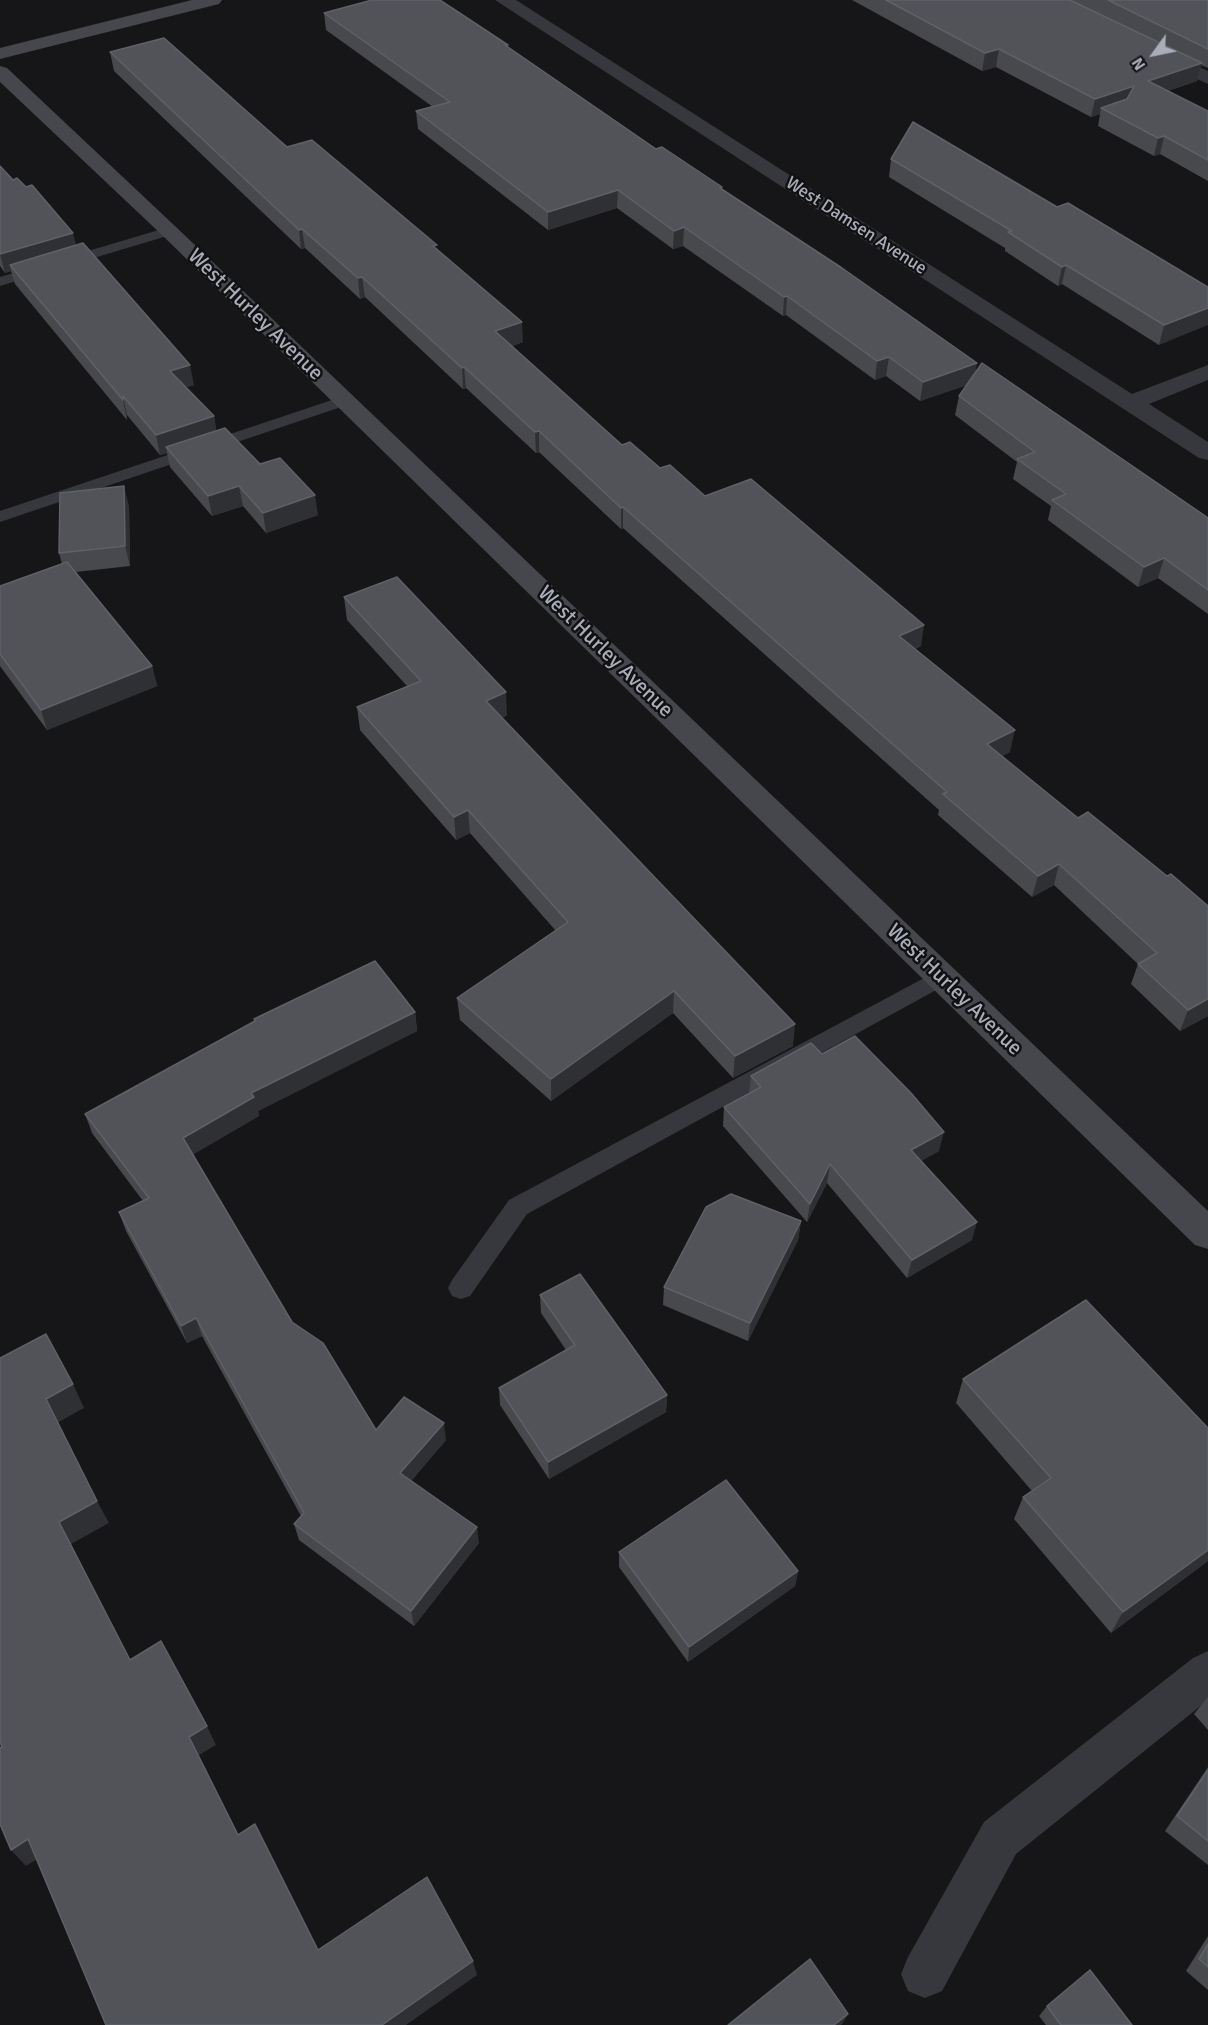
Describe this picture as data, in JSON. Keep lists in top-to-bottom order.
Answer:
{
  "streets": {
    "street": ["West Damsen Avenue", "West Hurley Avenue"]
  },
  "north": "bottom left"
}
